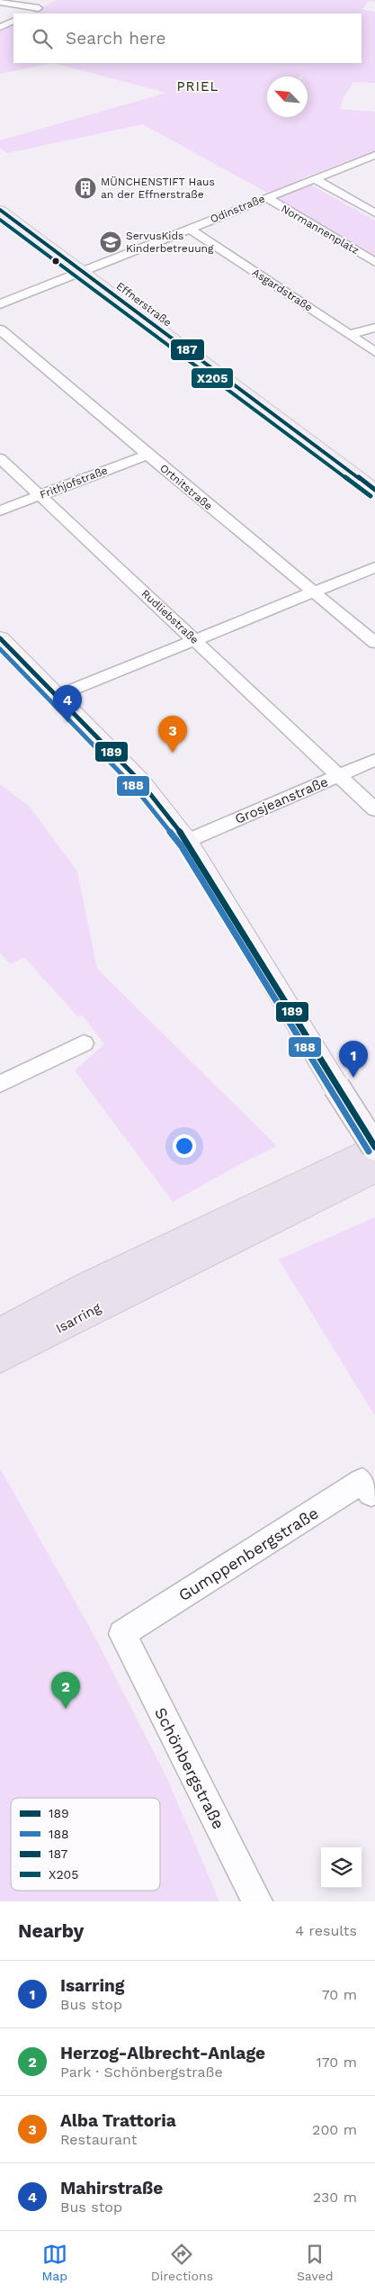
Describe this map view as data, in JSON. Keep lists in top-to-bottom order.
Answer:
{
  "streets": {
    "highway": ["Isarring"],
    "main road": ["Effnerstraße"],
    "street": [
      "Odinstraße",
      "Normannenplatz",
      "Asgardstraße",
      "Frithjofstraße",
      "Ortnitstraße",
      "Rudliebstraße",
      "Grosjeanstraße",
      "Gumppenbergstraße",
      "Schönbergstraße"
    ]
  },
  "crossings": [
    ["Odinstraße", "Normannenplatz"],
    ["Odinstraße", "Asgardstraße"],
    ["Odinstraße", "Effnerstraße"],
    ["Frithjofstraße", "Ortnitstraße"],
    ["Frithjofstraße", "Rudliebstraße"],
    ["Rudliebstraße", "Grosjeanstraße"],
    ["Gumppenbergstraße", "Schönbergstraße"]
  ],
  "districts": ["PRIEL"],
  "places": {
    "building": ["MÜNCHENSTIFT Haus an der Effnerstraße"],
    "school or university": ["ServusKids Kinderbetreuung"]
  },
  "lines": [
    "transit line 187",
    "transit line X205",
    "transit line 189",
    "transit line 188"
  ],
  "legend": [
    "189",
    "188",
    "187",
    "X205"
  ],
  "north": "top left",
  "page": {
    "search": "Search here",
    "pins": [
      "4",
      "3",
      "1",
      "2"
    ],
    "heading": ["Nearby", "4 results"],
    "list": [
      {
        "mark": "1",
        "name": "Isarring",
        "note": "Bus stop",
        "value": "70 m"
      },
      {
        "mark": "2",
        "name": "Herzog-Albrecht-Anlage",
        "note": "Park · Schönbergstraße",
        "value": "170 m"
      },
      {
        "mark": "3",
        "name": "Alba Trattoria",
        "note": "Restaurant",
        "value": "200 m"
      },
      {
        "mark": "4",
        "name": "Mahirstraße",
        "note": "Bus stop",
        "value": "230 m"
      }
    ],
    "nav": ["Map", "Directions", "Saved"]
  }
}
